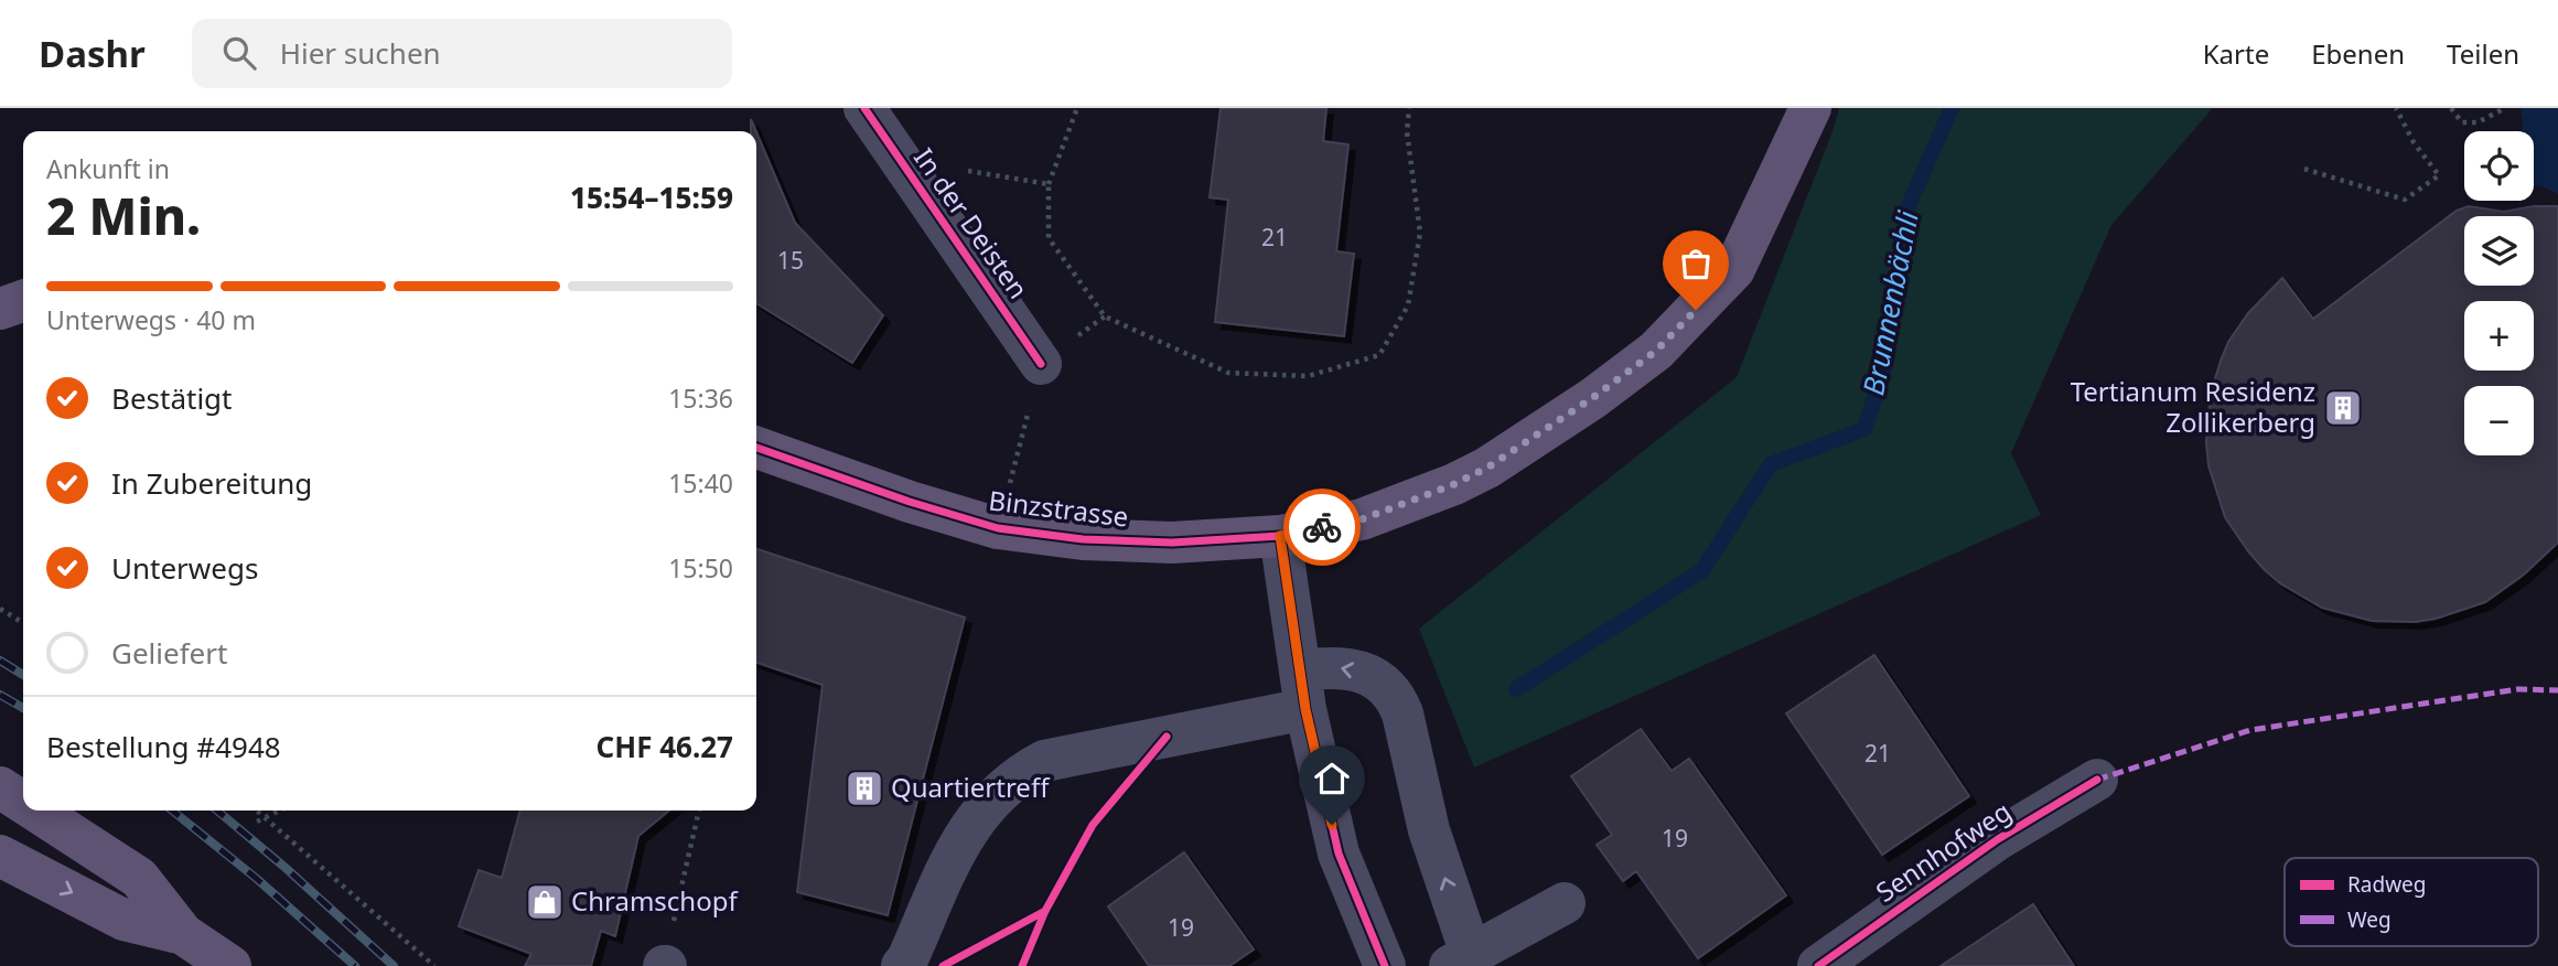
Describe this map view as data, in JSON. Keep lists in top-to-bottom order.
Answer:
{
  "streets": {
    "main road": ["Binzstrasse"],
    "street": ["In der Deisten", "Sennhofweg"]
  },
  "water": ["Brunnenbächli"],
  "places": {
    "building": ["Tertianum Residenz Zollikerberg", "Quartiertreff"],
    "shop": ["Chramschopf"]
  },
  "house_numbers": [
    "21",
    "15",
    "21",
    "19",
    "19"
  ],
  "legend": ["Radweg", "Weg"],
  "page": {
    "header": "Dashr",
    "search": "Hier suchen",
    "nav": ["Karte", "Ebenen", "Teilen"],
    "map_buttons": ["+", "−"],
    "heading": ["2 Min.", "Ankunft in", "15:54–15:59"],
    "panel": ["Bestellung #4948", "CHF 46.27"],
    "bar": "Unterwegs · 40 m",
    "list": [
      ["Bestätigt", "15:36"],
      ["In Zubereitung", "15:40"],
      ["Unterwegs", "15:50"],
      "Geliefert"
    ]
  }
}
